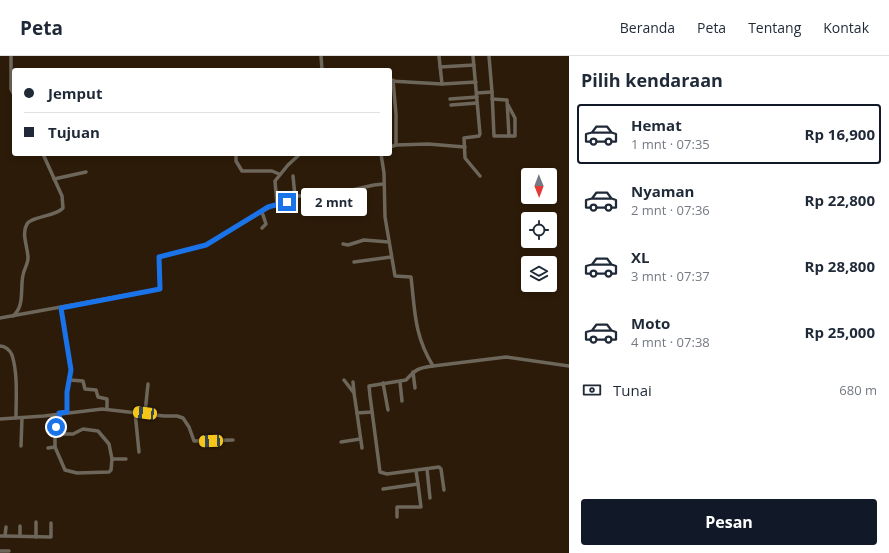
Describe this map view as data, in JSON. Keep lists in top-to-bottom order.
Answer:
{
  "north": "bottom",
  "page": {
    "header": "Peta",
    "nav": [
      "Beranda",
      "Peta",
      "Tentang",
      "Kontak"
    ],
    "heading": "Pilih kendaraan",
    "banner": ["Jemput", "Tujuan"],
    "list": [
      {
        "name": "Hemat",
        "note": "1 mnt · 07:35",
        "value": "Rp 16,900"
      },
      {
        "name": "Nyaman",
        "note": "2 mnt · 07:36",
        "value": "Rp 22,800"
      },
      {
        "name": "XL",
        "note": "3 mnt · 07:37",
        "value": "Rp 28,800"
      },
      {
        "name": "Moto",
        "note": "4 mnt · 07:38",
        "value": "Rp 25,000"
      }
    ],
    "bubble": "2 mnt",
    "pay": ["Tunai", "680 m"],
    "buttons": "Pesan"
  }
}
